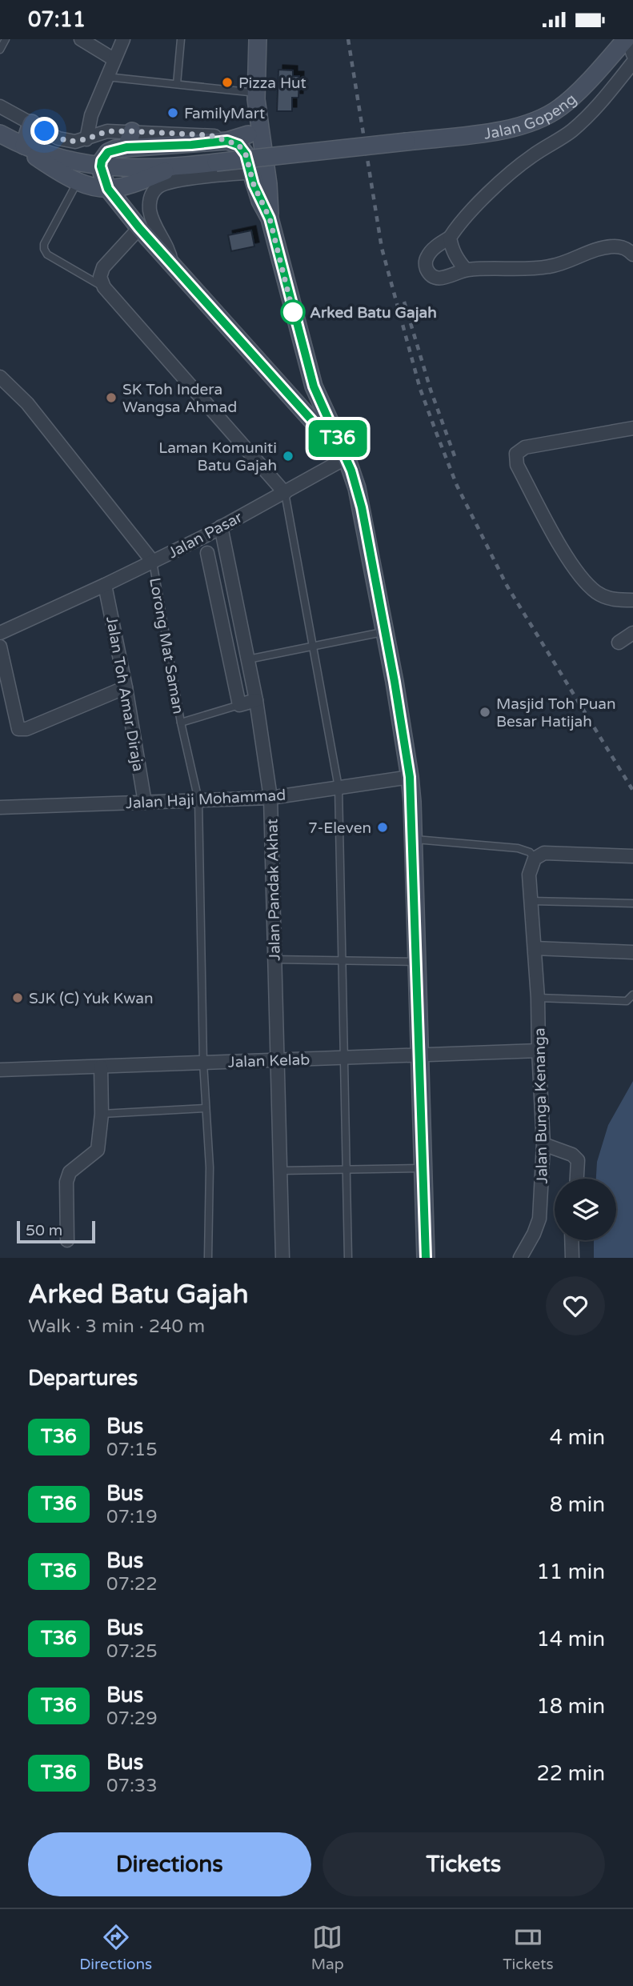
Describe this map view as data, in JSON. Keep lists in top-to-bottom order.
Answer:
{
  "streets": {
    "main road": ["Jalan Gopeng"],
    "street": [
      "Jalan Pasar",
      "Lorong Mat Saman",
      "Jalan Toh Amar Diraja",
      "Jalan Haji Mohammad",
      "Jalan Pandak Akhat",
      "Jalan Kelab",
      "Jalan Bunga Kenanga"
    ]
  },
  "crossings": [
    ["Jalan Pasar", "Lorong Mat Saman"],
    ["Jalan Pasar", "Jalan Toh Amar Diraja"],
    ["Jalan Pasar", "Jalan Pandak Akhat"],
    ["Lorong Mat Saman", "Jalan Haji Mohammad"],
    ["Lorong Mat Saman", "Jalan Kelab"],
    ["Jalan Toh Amar Diraja", "Jalan Haji Mohammad"],
    ["Jalan Haji Mohammad", "Jalan Pandak Akhat"],
    ["Jalan Pandak Akhat", "Jalan Kelab"],
    ["Jalan Kelab", "Jalan Bunga Kenanga"]
  ],
  "places": [
    "Pizza Hut",
    "FamilyMart",
    "Arked Batu Gajah",
    "SK Toh Indera Wangsa Ahmad",
    "Laman Komuniti Batu Gajah",
    "Masjid Toh Puan Besar Hatijah",
    "7-Eleven",
    "SJK (C) Yuk Kwan"
  ],
  "lines": ["bus line T36"],
  "scale_bar": "50 m",
  "page": {
    "status": "07:11",
    "on_map": "T36",
    "scale": "50 m",
    "heading": [
      ["Arked Batu Gajah", "Walk · 3 min · 240 m"],
      "Departures"
    ],
    "list": [
      {
        "mark": "T36",
        "name": "Bus",
        "note": "07:15",
        "value": "4 min"
      },
      {
        "mark": "T36",
        "name": "Bus",
        "note": "07:19",
        "value": "8 min"
      },
      {
        "mark": "T36",
        "name": "Bus",
        "note": "07:22",
        "value": "11 min"
      },
      {
        "mark": "T36",
        "name": "Bus",
        "note": "07:25",
        "value": "14 min"
      },
      {
        "mark": "T36",
        "name": "Bus",
        "note": "07:29",
        "value": "18 min"
      },
      {
        "mark": "T36",
        "name": "Bus",
        "note": "07:33",
        "value": "22 min"
      }
    ],
    "buttons": ["Directions", "Tickets"],
    "tabs": ["Directions", "Map", "Tickets"]
  }
}
